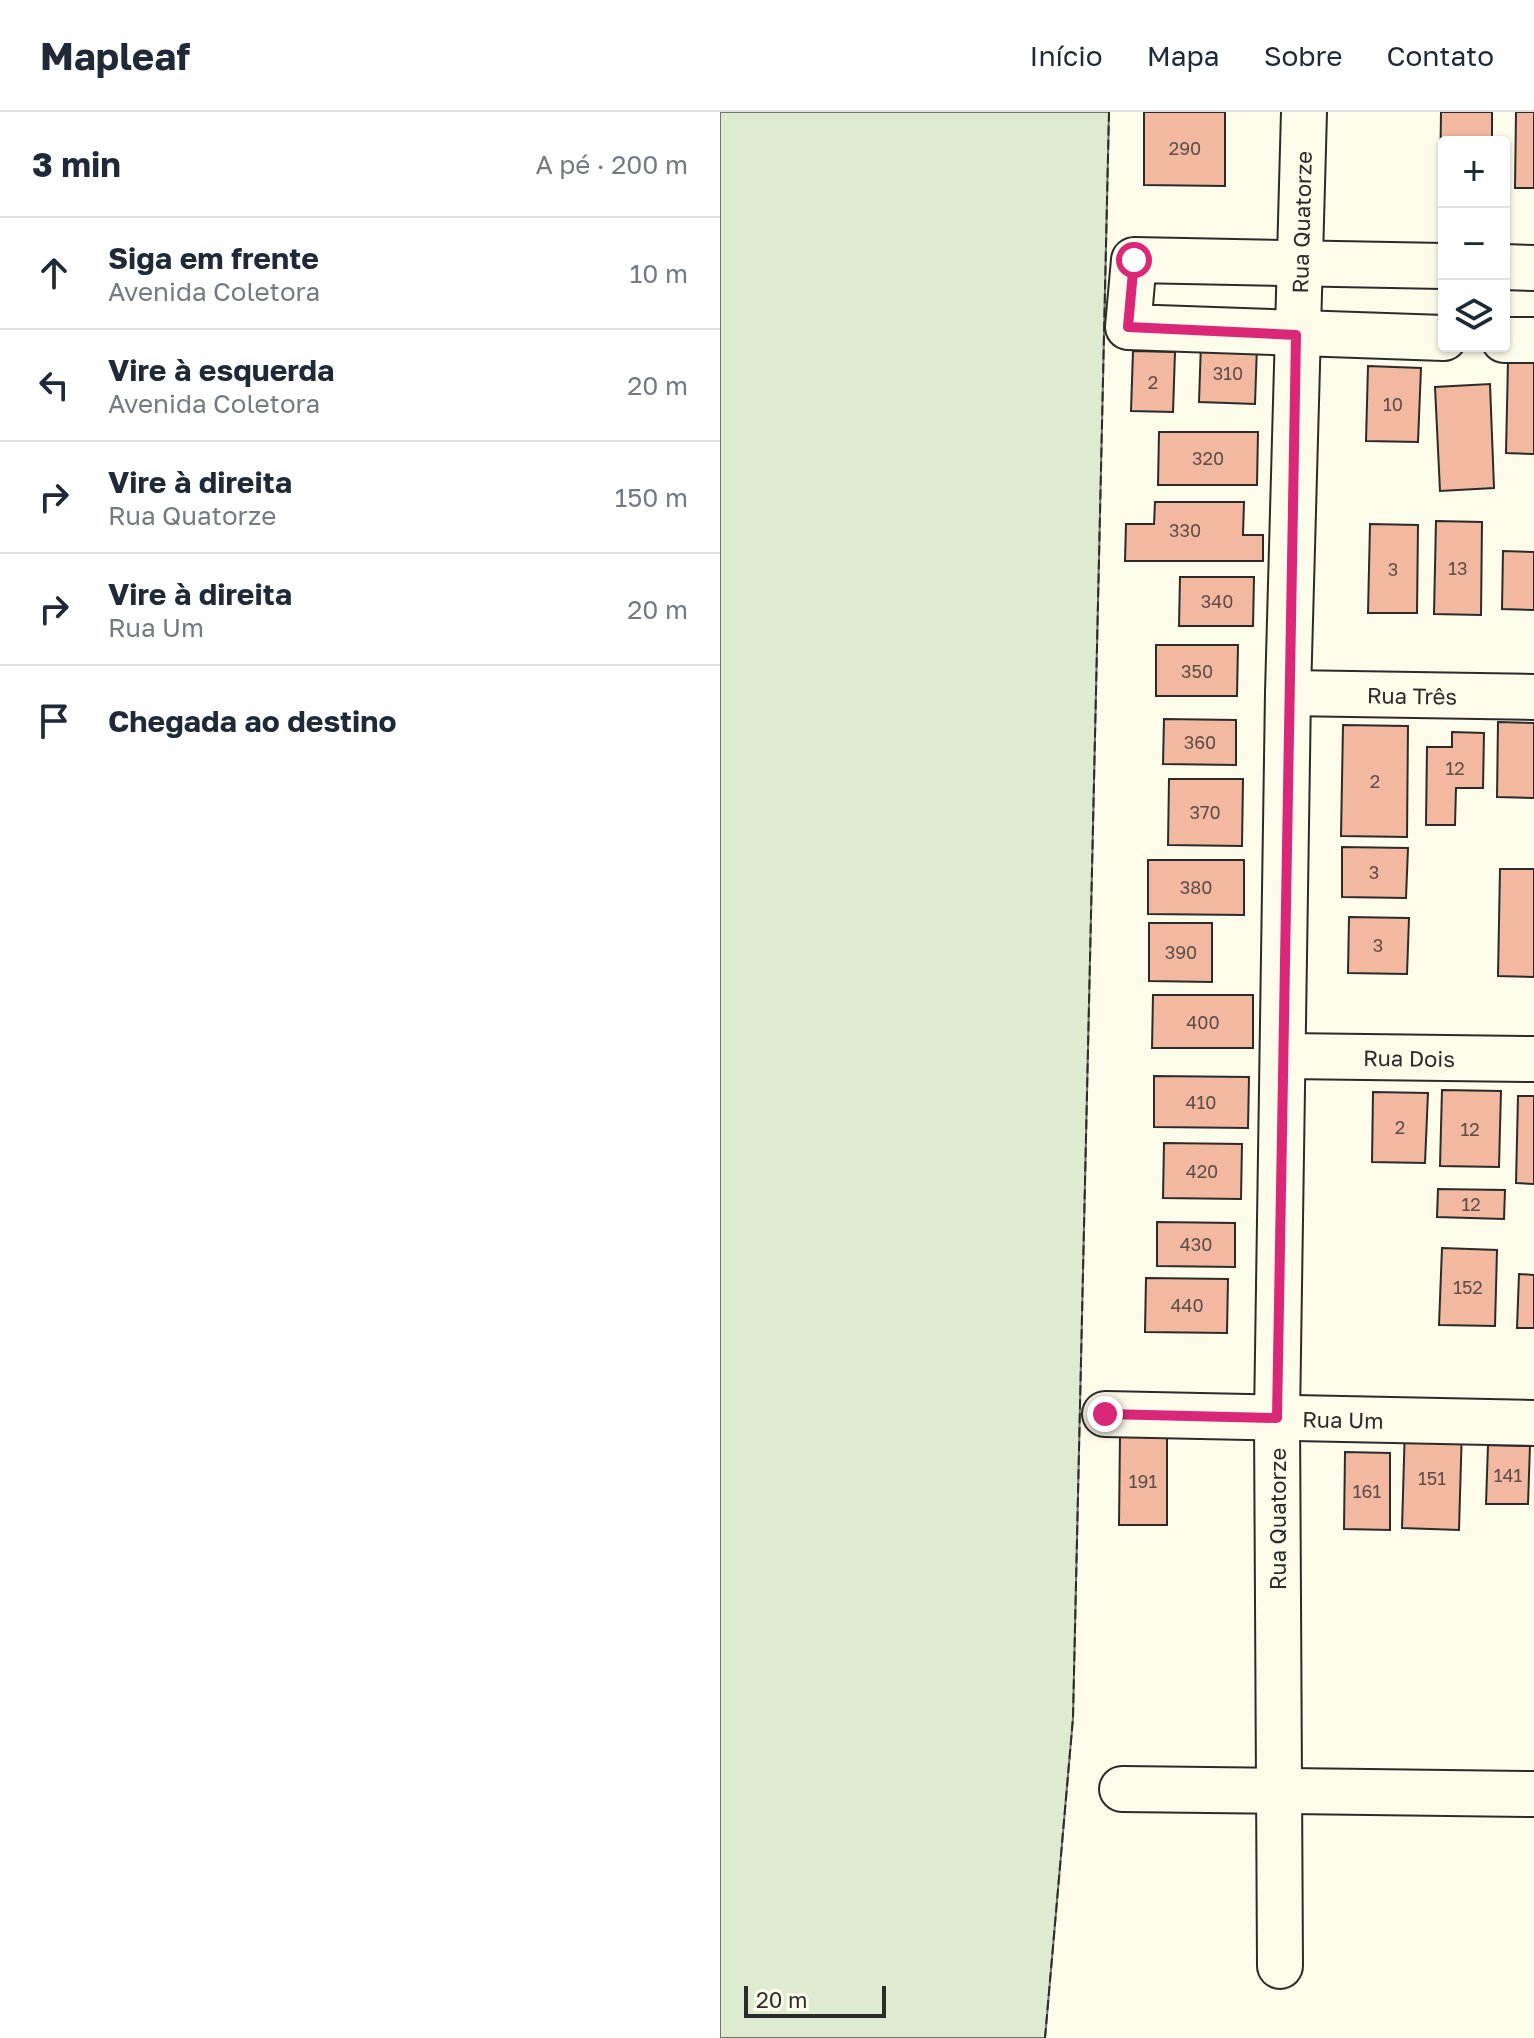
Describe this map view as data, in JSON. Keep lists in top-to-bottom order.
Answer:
{
  "streets": {
    "street": [
      "Rua Quatorze",
      "Rua Três",
      "Rua Dois",
      "Rua Um"
    ]
  },
  "crossings": [
    ["Rua Quatorze", "Rua Três"],
    ["Rua Quatorze", "Rua Dois"],
    ["Rua Quatorze", "Rua Um"]
  ],
  "house_numbers": [
    "290",
    "310",
    "2",
    "10",
    "320",
    "330",
    "13",
    "3",
    "340",
    "350",
    "360",
    "12",
    "2",
    "370",
    "3",
    "380",
    "3",
    "390",
    "400",
    "410",
    "2",
    "12",
    "420",
    "12",
    "430",
    "152",
    "440",
    "141",
    "151",
    "191",
    "161"
  ],
  "scale_bar": "20 m",
  "page": {
    "header": "Mapleaf",
    "nav": [
      "Início",
      "Mapa",
      "Sobre",
      "Contato"
    ],
    "heading": ["3 min", "A pé · 200 m"],
    "map_buttons": ["+", "−"],
    "list": [
      ["Siga em frente", "Avenida Coletora", "10 m"],
      ["Vire à esquerda", "Avenida Coletora", "20 m"],
      ["Vire à direita", "Rua Quatorze", "150 m"],
      ["Vire à direita", "Rua Um", "20 m"],
      "Chegada ao destino"
    ],
    "scale": "20 m"
  }
}
